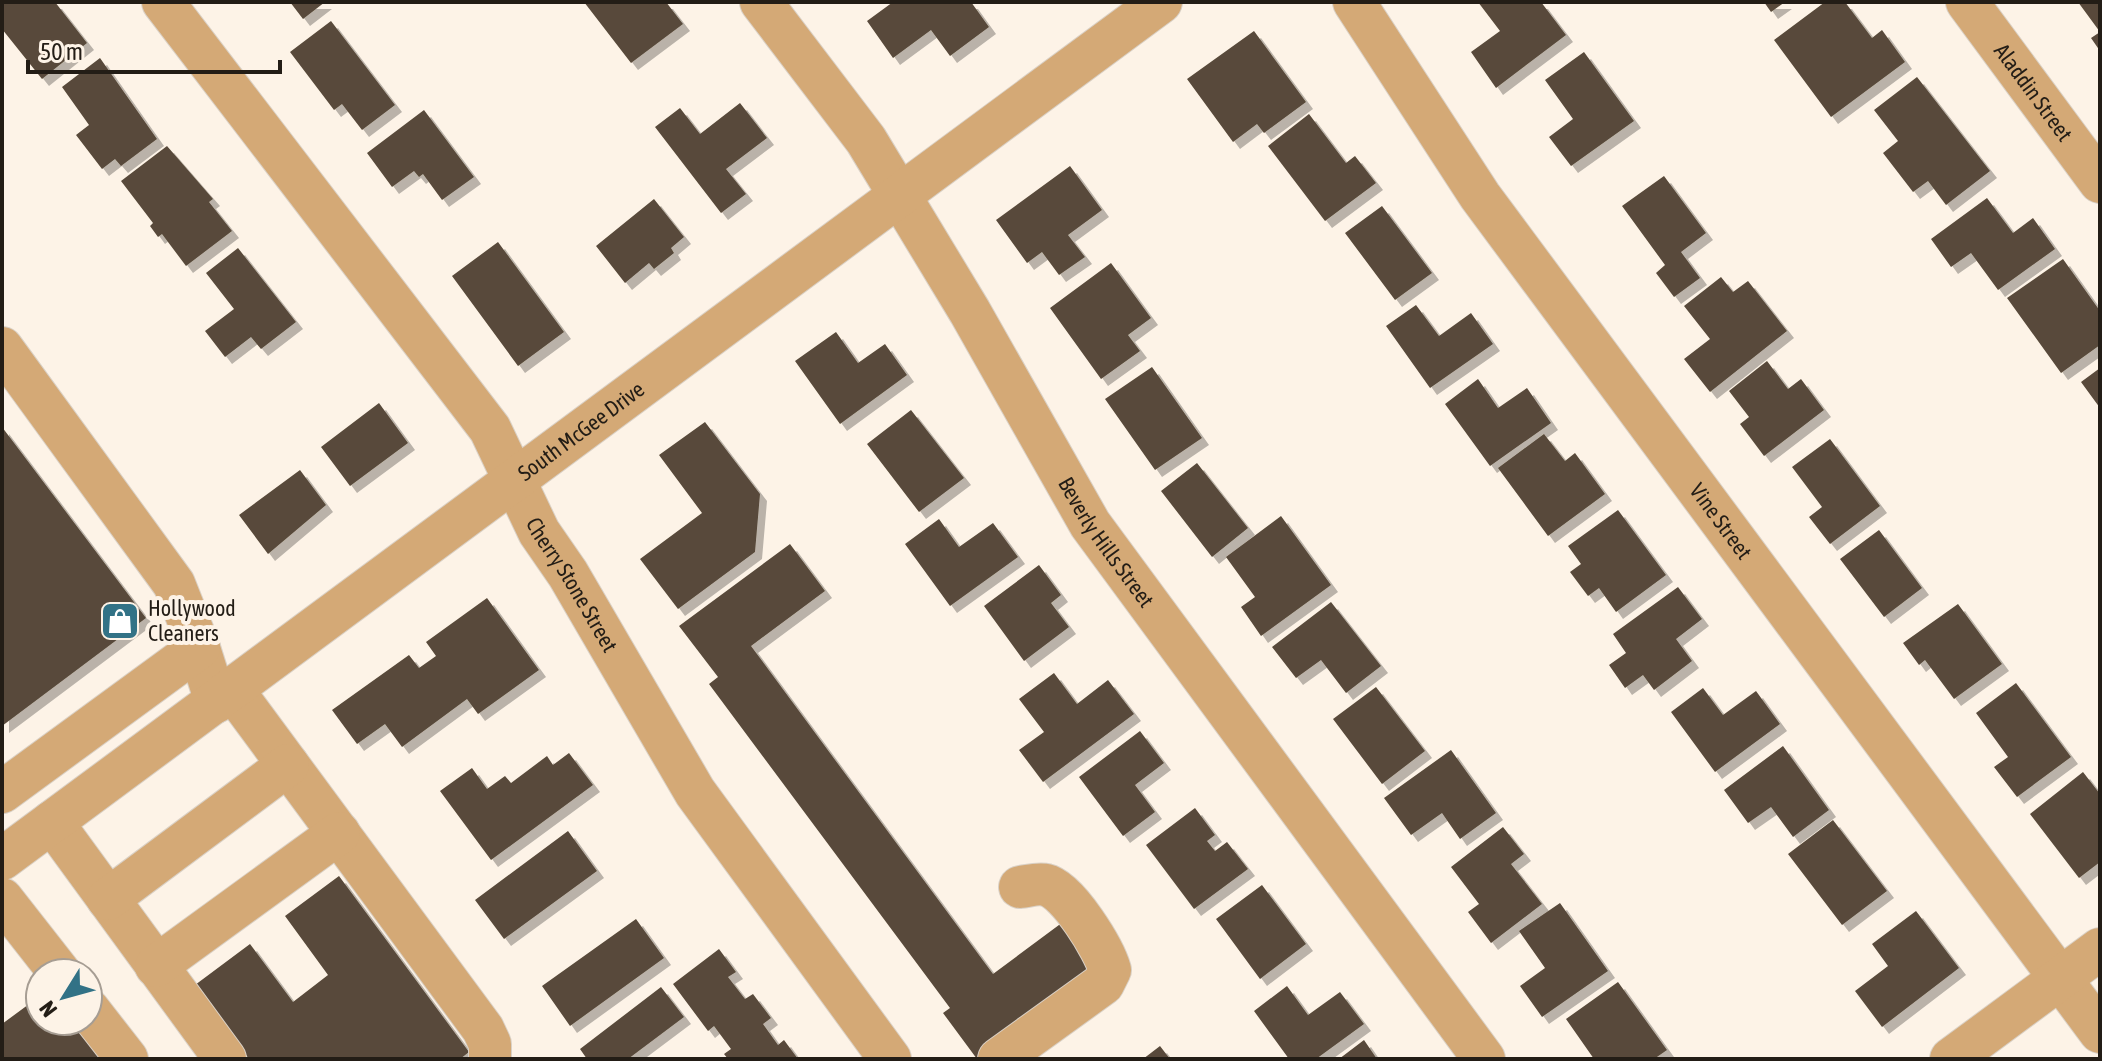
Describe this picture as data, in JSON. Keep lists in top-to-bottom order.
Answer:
{
  "streets": {
    "street": [
      "Aladdin Street",
      "South McGee Drive",
      "Vine Street",
      "Beverly Hills Street",
      "Cherry Stone Street"
    ]
  },
  "crossings": [
    ["South McGee Drive", "Beverly Hills Street"],
    ["South McGee Drive", "Cherry Stone Street"]
  ],
  "places": {
    "shop": ["Hollywood Cleaners"]
  },
  "scale_bar": "50 m",
  "north": "bottom left"
}
